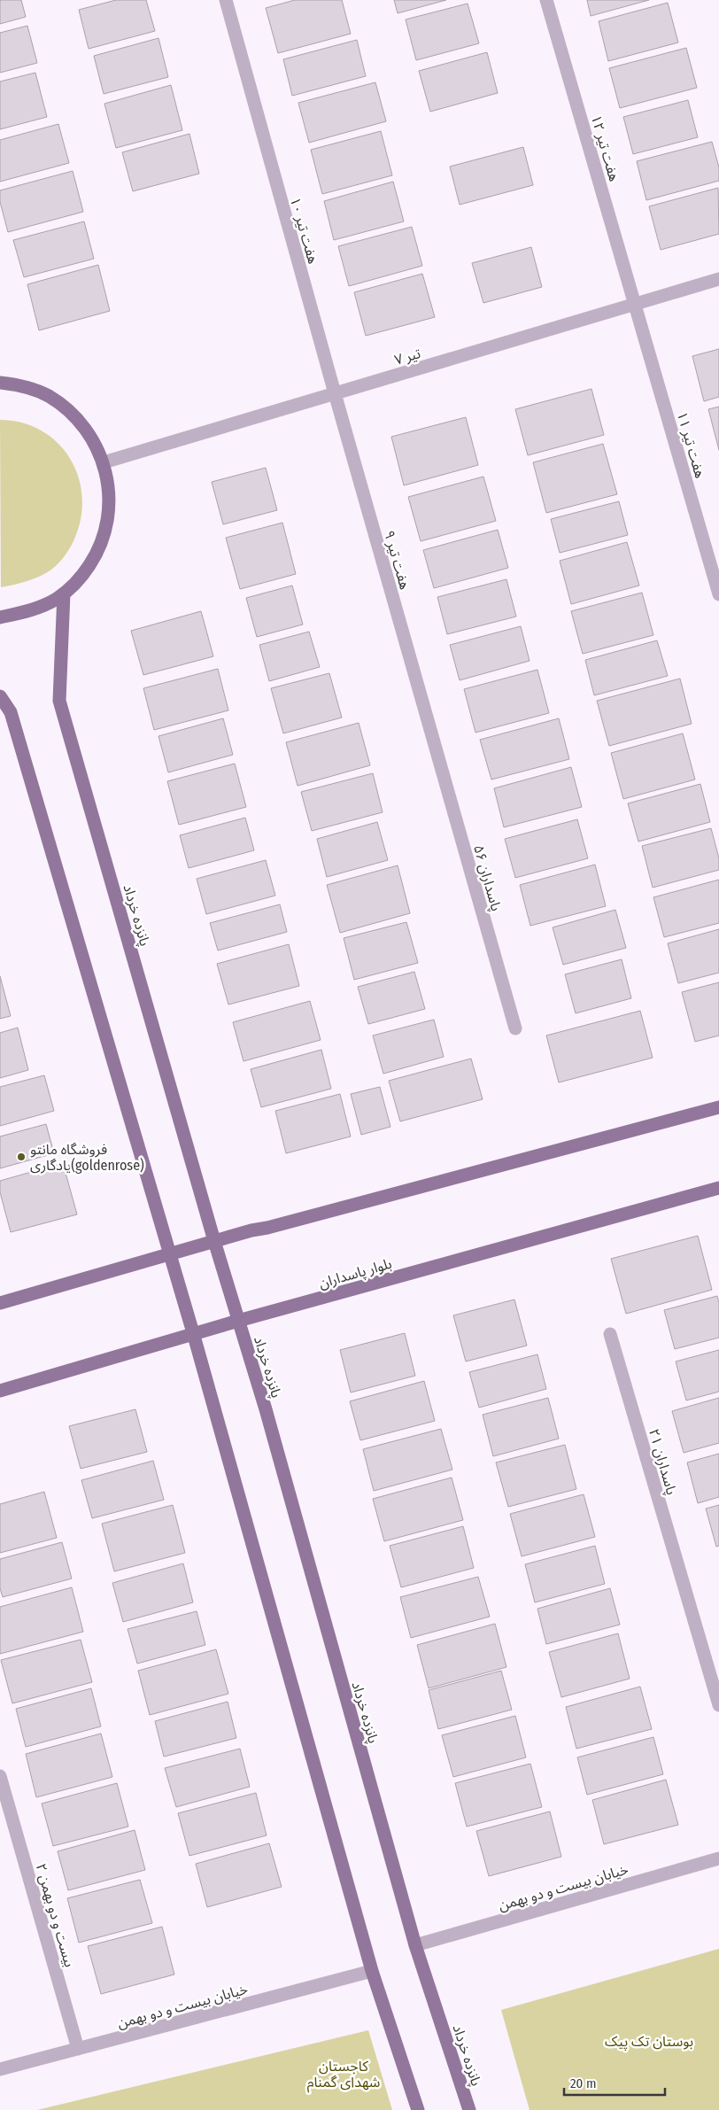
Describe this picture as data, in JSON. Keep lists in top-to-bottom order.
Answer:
{
  "streets": {
    "main road": ["پانزده خرداد", "بلوار پاسداران"],
    "street": [
      "هفت تیر ۱۲",
      "هفت تیر ۱۰",
      "۷ تیر",
      "هفت تیر ۱۱",
      "هفت تیر ۹",
      "پاسداران ۵۶",
      "پاسداران ۲۱",
      "خیابان بیست و دو بهمن",
      "بیست و دو بهمن ۲"
    ]
  },
  "crossings": [
    ["هفت تیر ۱۲", "۷ تیر"],
    ["هفت تیر ۱۲", "هفت تیر ۱۱"],
    ["هفت تیر ۱۰", "۷ تیر"],
    ["هفت تیر ۱۰", "هفت تیر ۹"],
    ["۷ تیر", "هفت تیر ۱۱"],
    ["۷ تیر", "هفت تیر ۹"],
    ["هفت تیر ۹", "پاسداران ۵۶"],
    ["پانزده خرداد", "بلوار پاسداران"],
    ["پانزده خرداد", "خیابان بیست و دو بهمن"],
    ["خیابان بیست و دو بهمن", "بیست و دو بهمن ۲"]
  ],
  "parks": ["بوستان تک پیک", "کاجستان شهدای گمنام"],
  "places": ["فروشگاه مانتو یادگاری(goldenrose)"],
  "scale_bar": "20 m"
}
